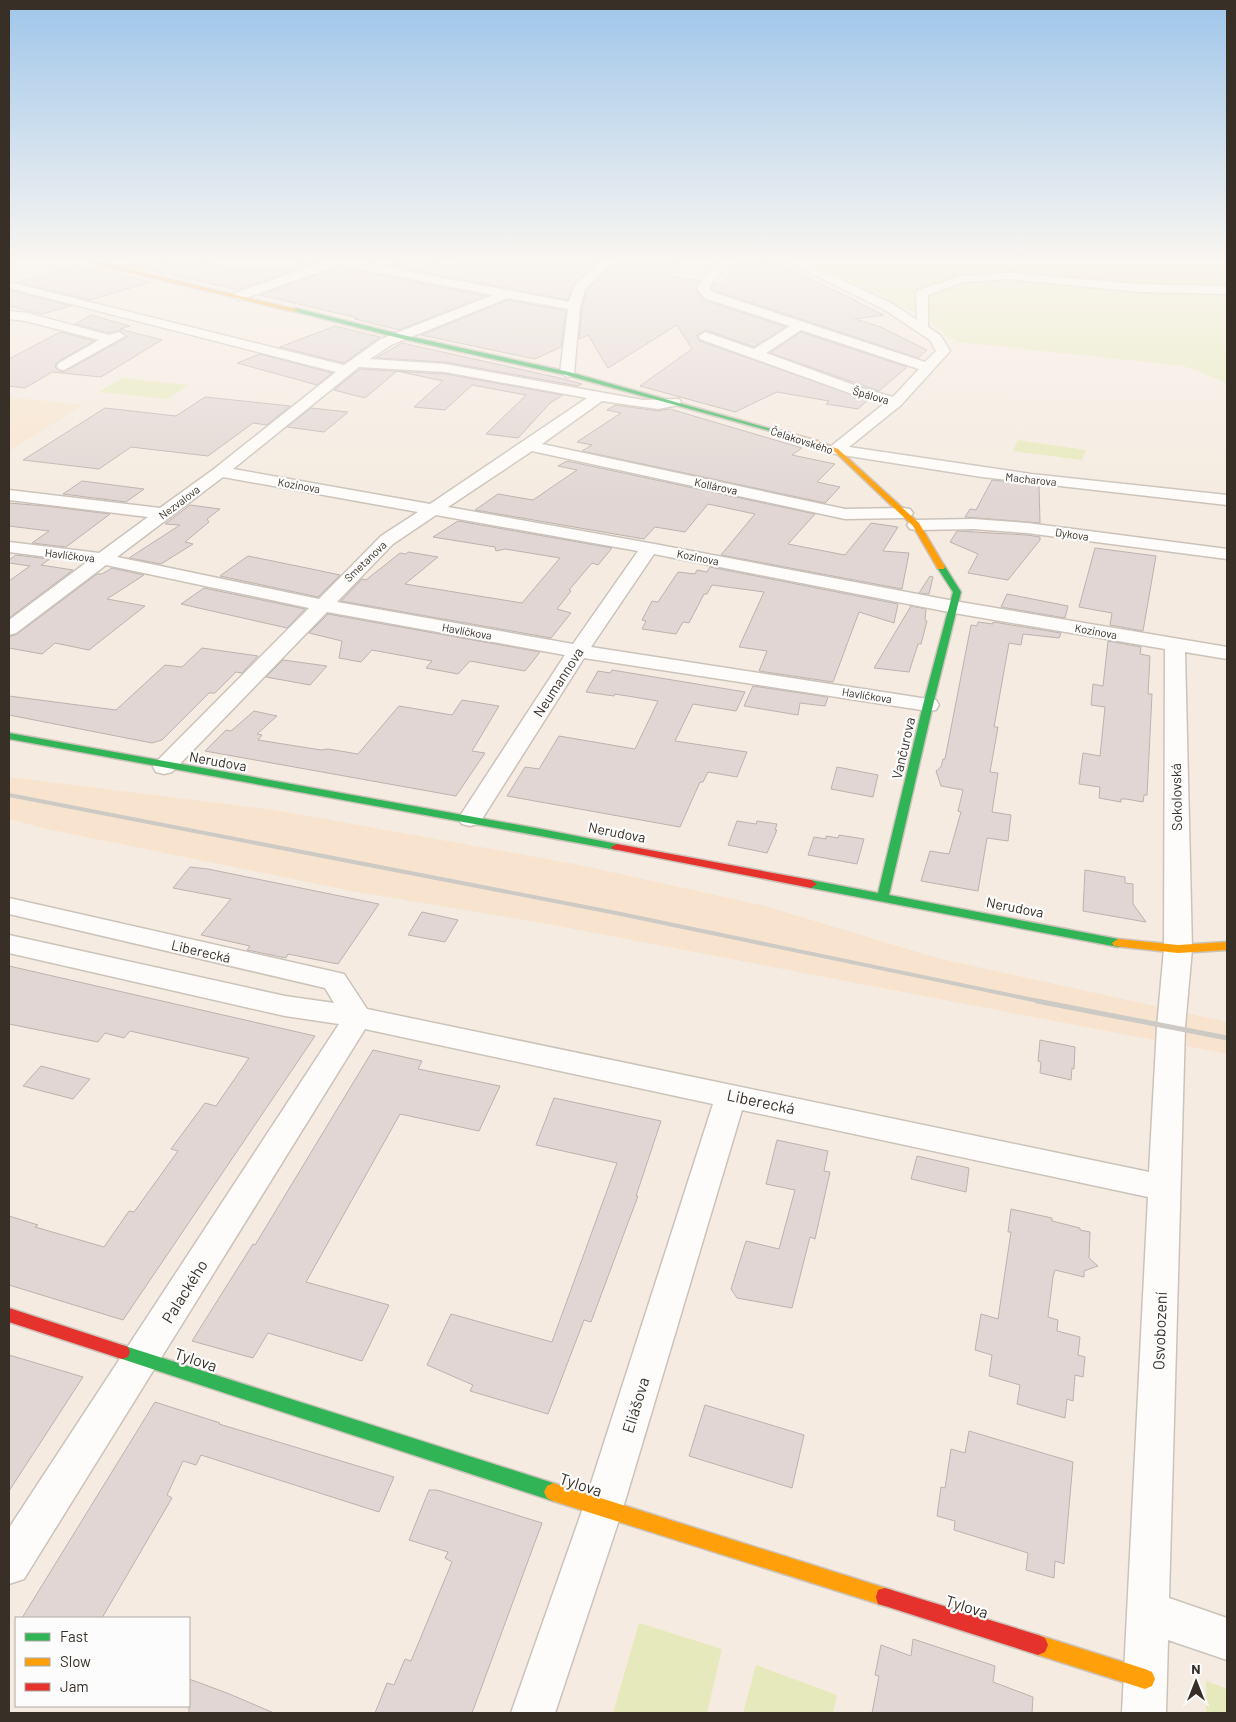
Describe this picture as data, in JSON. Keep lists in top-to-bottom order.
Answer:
{
  "streets": {
    "street": [
      "Špálova",
      "Čelakovského",
      "Macharova",
      "Kozinova",
      "Kollárova",
      "Nezvalova",
      "Dykova",
      "Havlíčkova",
      "Smetanova",
      "Neumannova",
      "Vančurova",
      "Nerudova",
      "Sokolovská",
      "Liberecká",
      "Palackého",
      "Osvobození",
      "Tylova",
      "Eliášova"
    ]
  },
  "crossings": [
    ["Špálova", "Čelakovského"],
    ["Špálova", "Macharova"],
    ["Čelakovského", "Macharova"],
    ["Čelakovského", "Kozinova"],
    ["Čelakovského", "Kollárova"],
    ["Čelakovského", "Nezvalova"],
    ["Čelakovského", "Dykova"],
    ["Čelakovského", "Smetanova"],
    ["Čelakovského", "Vančurova"],
    ["Kozinova", "Nezvalova"],
    ["Kozinova", "Smetanova"],
    ["Kozinova", "Neumannova"],
    ["Kozinova", "Vančurova"],
    ["Kozinova", "Sokolovská"],
    ["Kollárova", "Dykova"],
    ["Kollárova", "Smetanova"],
    ["Nezvalova", "Havlíčkova"],
    ["Havlíčkova", "Smetanova"],
    ["Havlíčkova", "Neumannova"],
    ["Havlíčkova", "Vančurova"],
    ["Smetanova", "Nerudova"],
    ["Neumannova", "Nerudova"],
    ["Vančurova", "Nerudova"],
    ["Nerudova", "Sokolovská"],
    ["Nerudova", "Osvobození"],
    ["Sokolovská", "Osvobození"],
    ["Liberecká", "Palackého"],
    ["Liberecká", "Osvobození"],
    ["Liberecká", "Eliášova"],
    ["Palackého", "Tylova"],
    ["Osvobození", "Tylova"],
    ["Tylova", "Eliášova"]
  ],
  "legend": ["Fast", "Slow", "Jam"],
  "north": "top"
}
